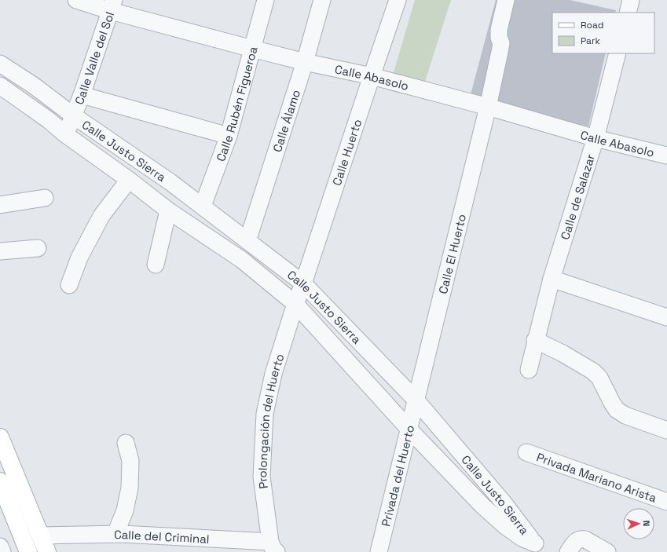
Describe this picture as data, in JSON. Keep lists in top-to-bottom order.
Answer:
{
  "streets": {
    "street": [
      "Calle Valle del Sol",
      "Calle Abasolo",
      "Calle Rubén Figueroa",
      "Calle Álamo",
      "Calle Justo Sierra",
      "Calle Huerto",
      "Calle de Salazar",
      "Calle El Huerto",
      "Prolongación del Huerto",
      "Privada del Huerto",
      "Privada Mariano Arista",
      "Calle del Criminal"
    ]
  },
  "crossings": [
    ["Calle Valle del Sol", "Calle Abasolo"],
    ["Calle Valle del Sol", "Calle Justo Sierra"],
    ["Calle Abasolo", "Calle Rubén Figueroa"],
    ["Calle Abasolo", "Calle Álamo"],
    ["Calle Abasolo", "Calle Huerto"],
    ["Calle Abasolo", "Calle de Salazar"],
    ["Calle Abasolo", "Calle El Huerto"],
    ["Calle Rubén Figueroa", "Calle Justo Sierra"],
    ["Calle Álamo", "Calle Justo Sierra"],
    ["Calle Justo Sierra", "Calle Huerto"],
    ["Calle Justo Sierra", "Calle El Huerto"],
    ["Calle Justo Sierra", "Prolongación del Huerto"],
    ["Calle Justo Sierra", "Privada del Huerto"],
    ["Calle Huerto", "Prolongación del Huerto"],
    ["Calle El Huerto", "Privada del Huerto"],
    ["Prolongación del Huerto", "Calle del Criminal"]
  ],
  "legend": ["Road", "Park"],
  "north": "right"
}
